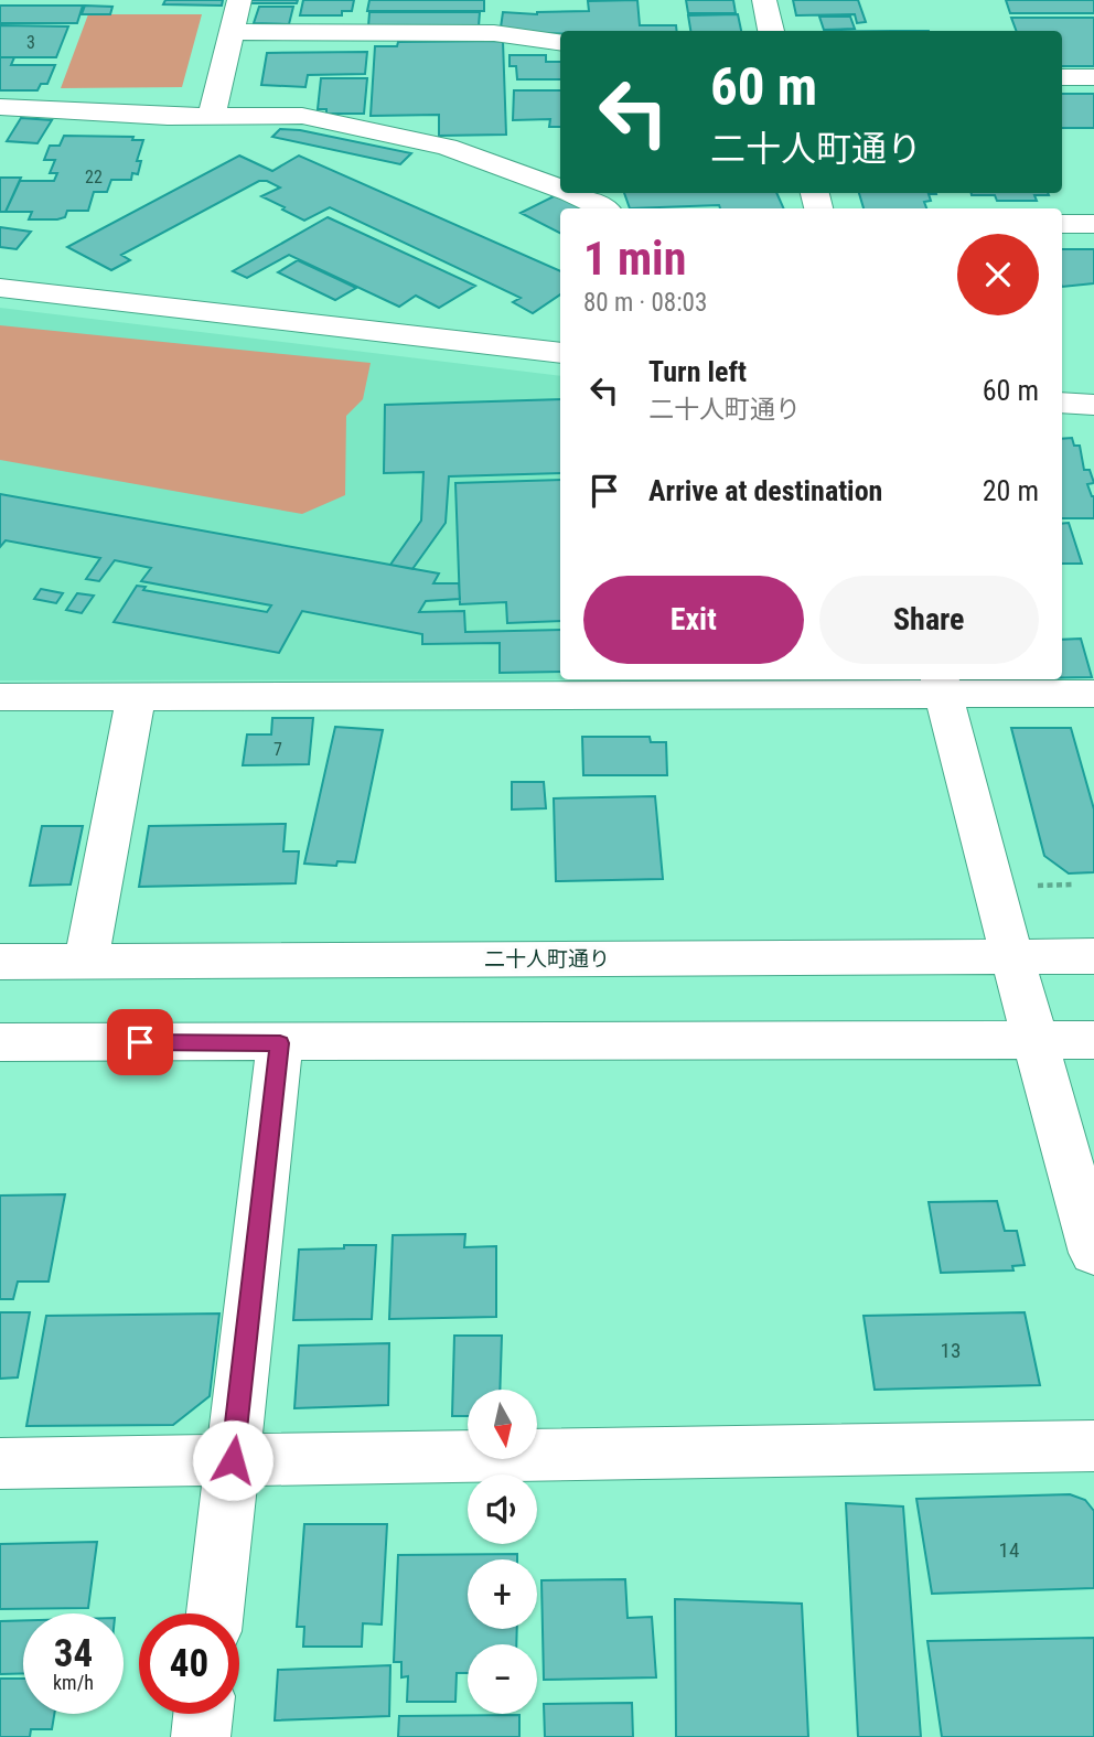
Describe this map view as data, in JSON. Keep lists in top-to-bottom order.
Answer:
{
  "streets": {
    "street": ["二十人町通り"]
  },
  "house_numbers": [
    "3",
    "22",
    "7",
    "13",
    "14"
  ],
  "north": "bottom",
  "page": {
    "turn": ["60 m", "二十人町通り"],
    "heading": ["1 min", "80 m · 08:03"],
    "list": [
      {
        "name": "Turn left",
        "note": "二十人町通り",
        "value": "60 m"
      },
      {
        "name": "Arrive at destination",
        "value": "20 m"
      }
    ],
    "buttons": ["Exit", "Share"],
    "map_buttons": ["+", "−"],
    "speed": "34 km/h",
    "limit": "40"
  }
}
